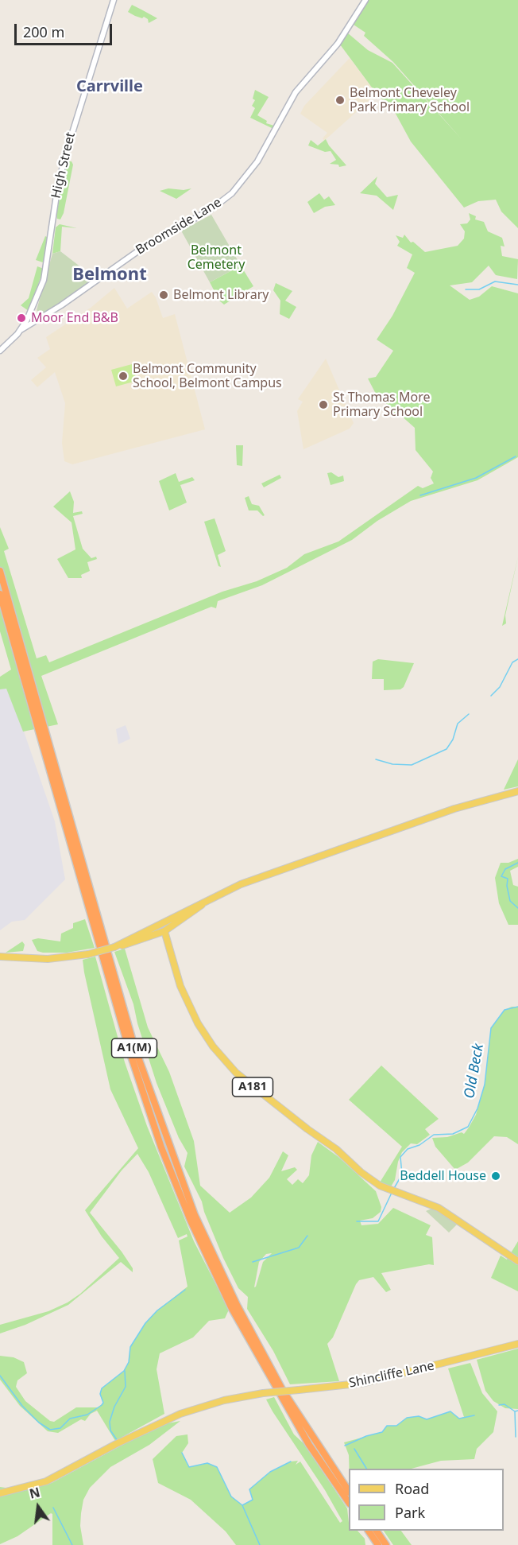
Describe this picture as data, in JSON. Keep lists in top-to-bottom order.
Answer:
{
  "streets": {
    "highway": ["A1(M)"],
    "main road": ["A181", "Shincliffe Lane"],
    "street": ["High Street", "Broomside Lane"]
  },
  "crossings": [
    ["High Street", "Broomside Lane"]
  ],
  "districts": ["Carrville", "Belmont"],
  "water": ["Old Beck"],
  "parks": ["Belmont Cemetery"],
  "places": [
    "Belmont Cheveley Park Primary School",
    "Belmont Library",
    "Moor End B&B",
    "Belmont Community School, Belmont Campus",
    "St Thomas More Primary School",
    "Beddell House"
  ],
  "legend": ["Road", "Park"],
  "scale_bar": "200 m",
  "north": "top"
}
